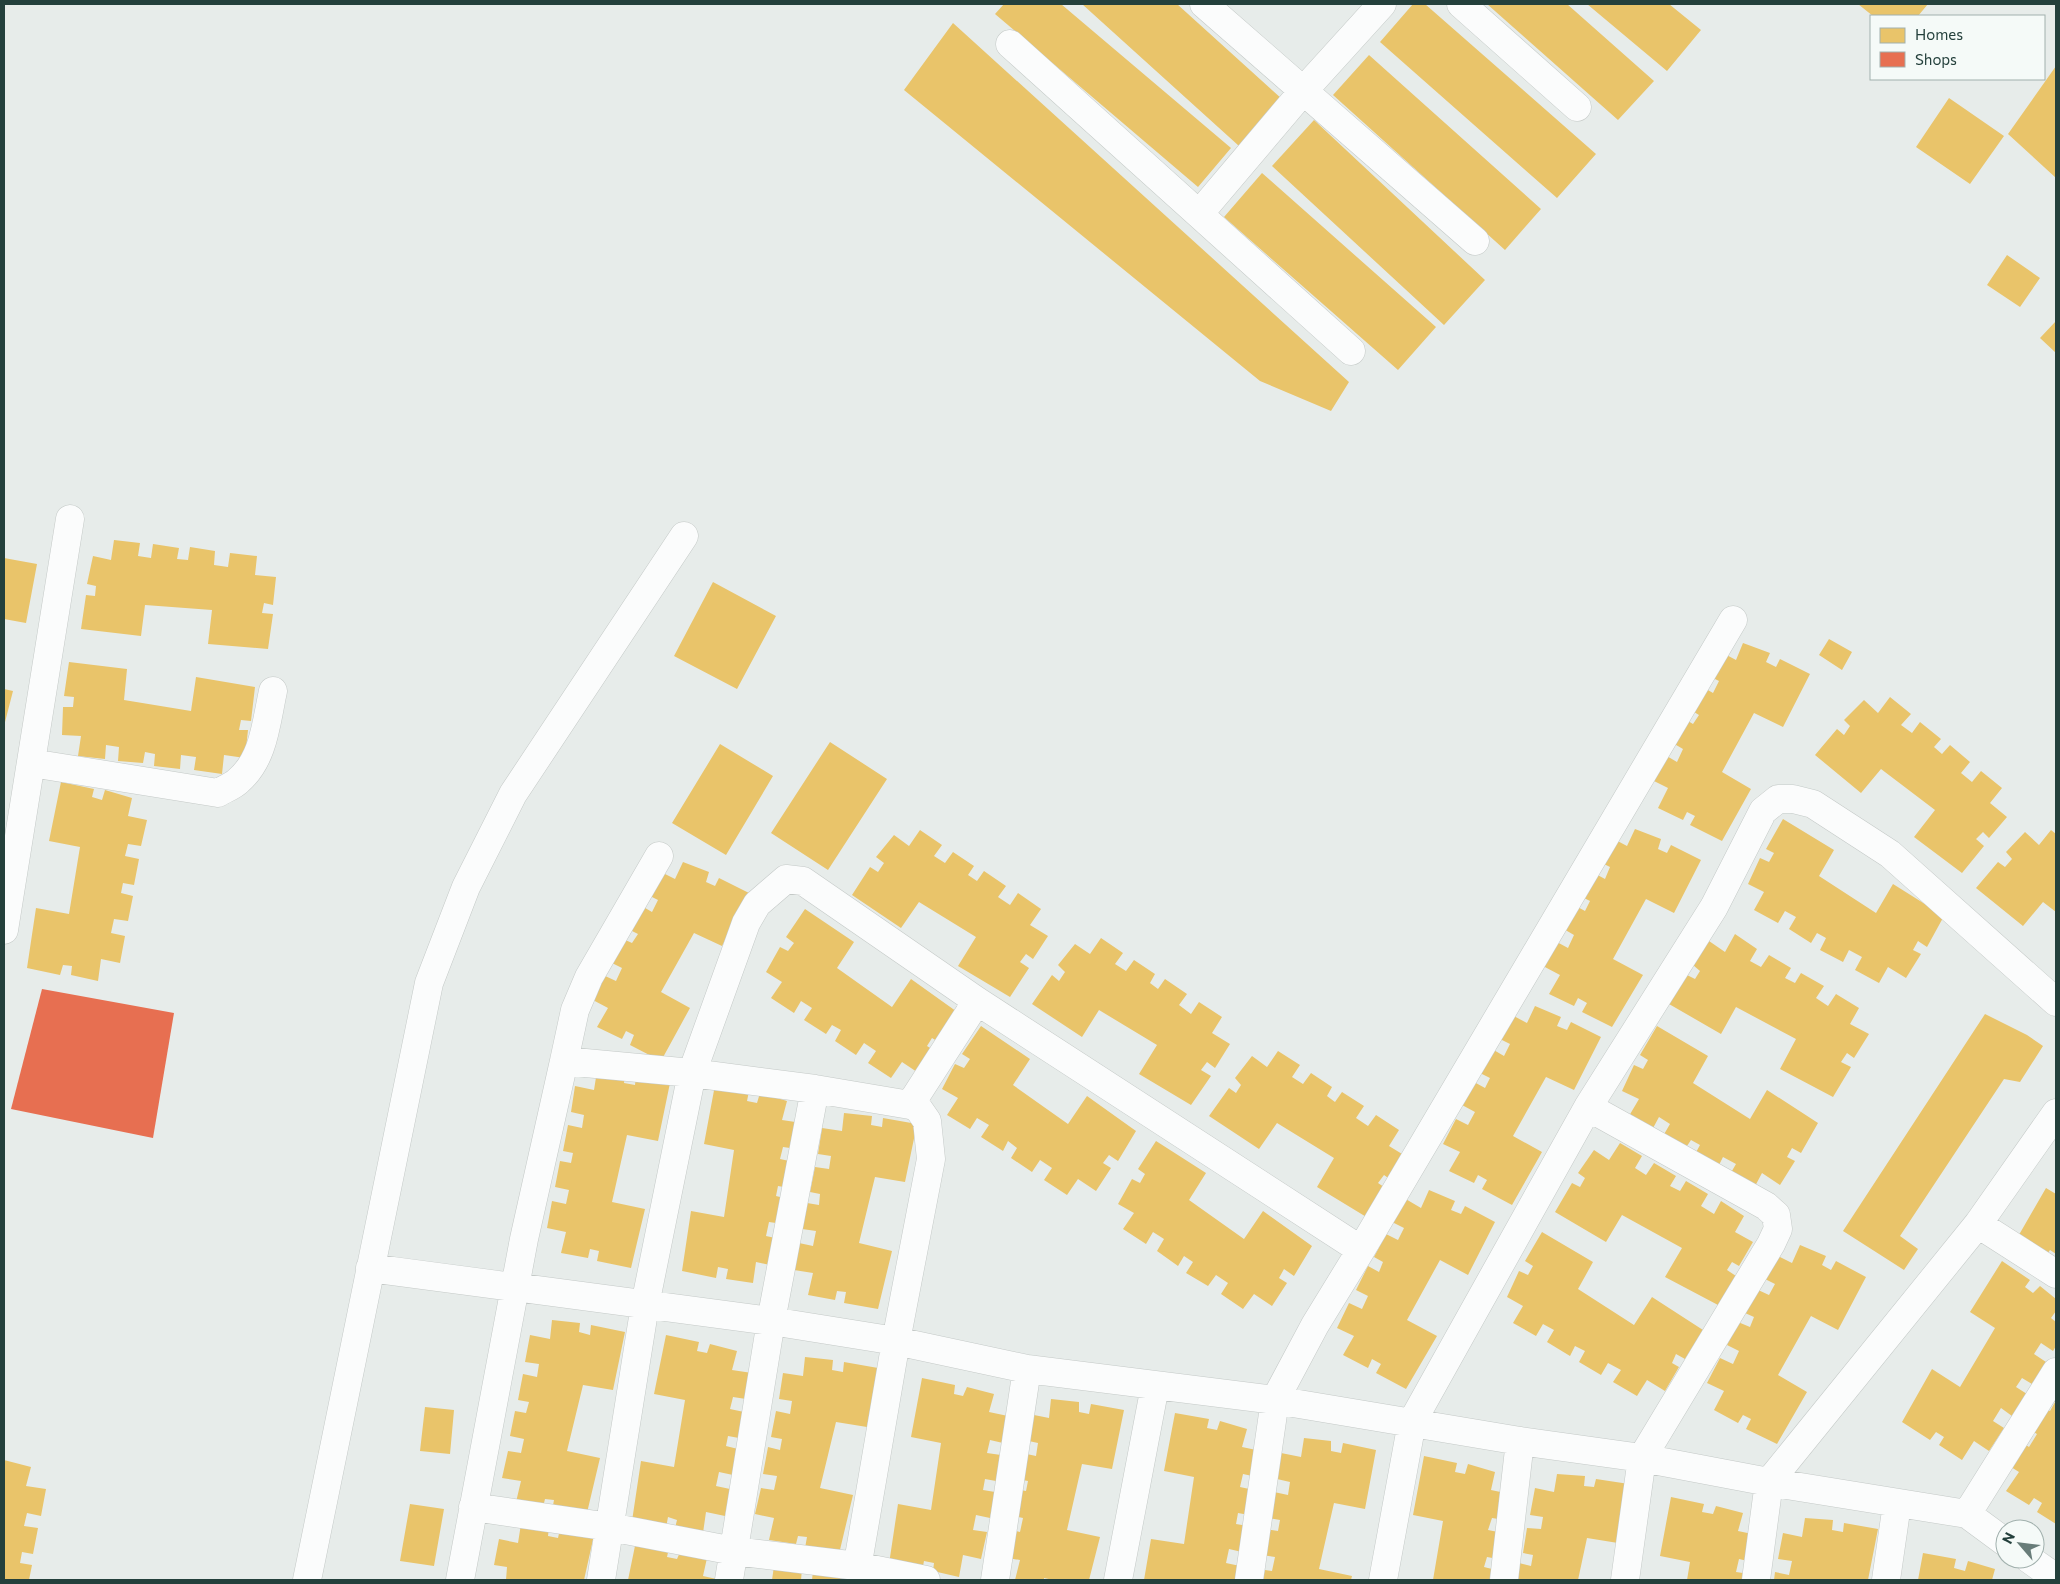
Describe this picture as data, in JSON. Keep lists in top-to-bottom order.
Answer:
{
  "legend": ["Homes", "Shops"],
  "north": "top left"
}
